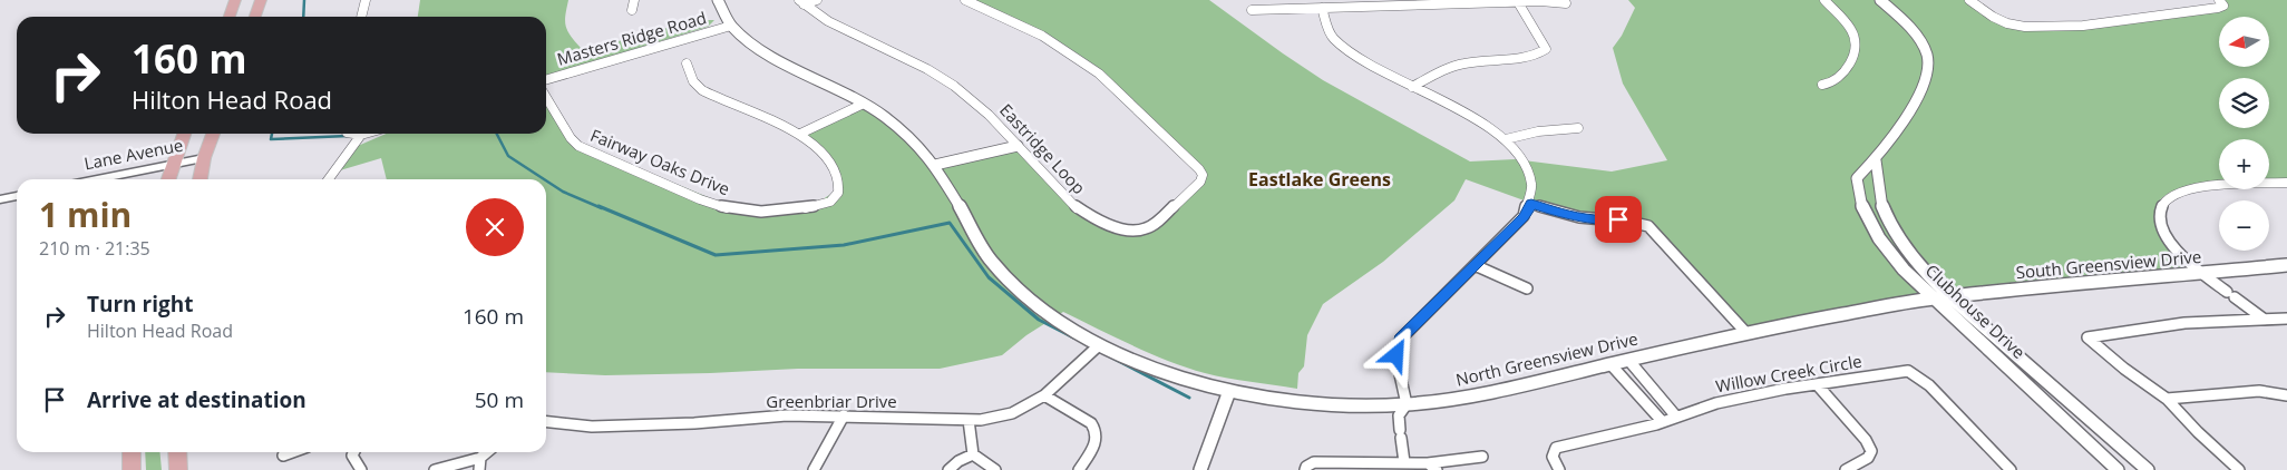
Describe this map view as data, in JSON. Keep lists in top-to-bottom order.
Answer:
{
  "streets": {
    "main road": ["Lane Avenue"],
    "street": [
      "Masters Ridge Road",
      "Eastridge Loop",
      "Fairway Oaks Drive",
      "South Greensview Drive",
      "Clubhouse Drive",
      "North Greensview Drive",
      "Willow Creek Circle",
      "Greenbriar Drive"
    ]
  },
  "crossings": [
    ["Masters Ridge Road", "North Greensview Drive"],
    ["South Greensview Drive", "Clubhouse Drive"],
    ["South Greensview Drive", "North Greensview Drive"],
    ["Clubhouse Drive", "North Greensview Drive"],
    ["North Greensview Drive", "Greenbriar Drive"]
  ],
  "districts": ["Eastlake Greens"],
  "north": "left",
  "page": {
    "map_buttons": ["+", "−"],
    "turn": ["160 m", "Hilton Head Road"],
    "heading": ["1 min", "210 m · 21:35"],
    "list": [
      {
        "name": "Turn right",
        "note": "Hilton Head Road",
        "value": "160 m"
      },
      {
        "name": "Arrive at destination",
        "value": "50 m"
      }
    ]
  }
}
